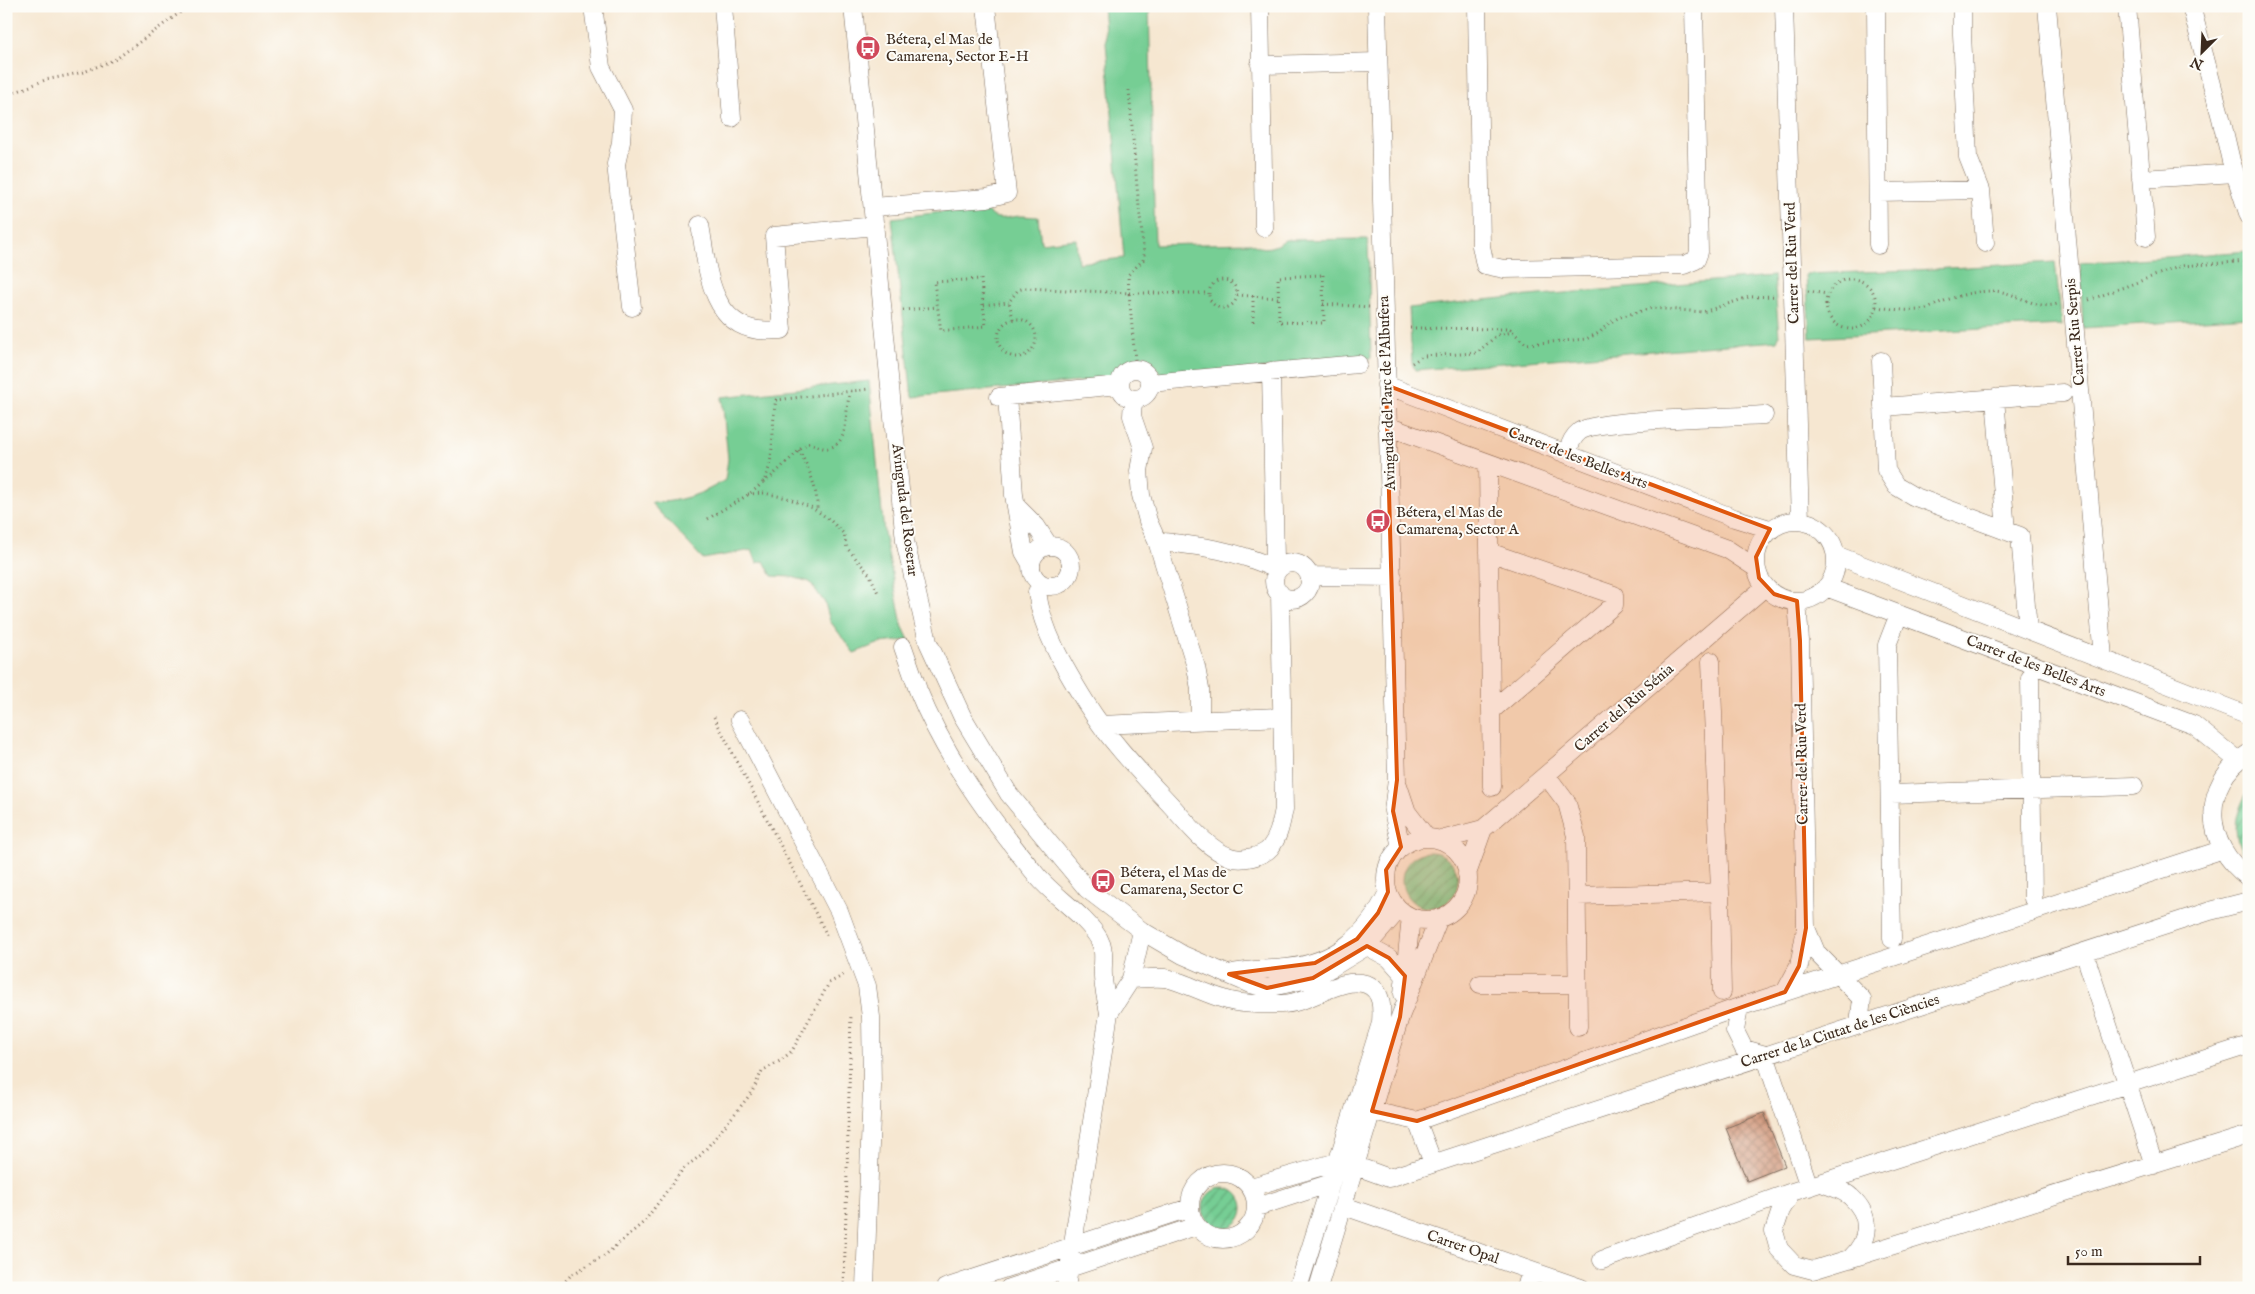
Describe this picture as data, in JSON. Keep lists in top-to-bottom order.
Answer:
{
  "streets": {
    "street": [
      "Carrer del Riu Verd",
      "Carrer Riu Serpis",
      "Avinguda del Parc de l'Albufera",
      "Carrer de les Belles Arts",
      "Avinguda del Roserar",
      "Carrer del Riu Sénia",
      "Carrer de la Ciutat de les Ciències",
      "Carrer Opal"
    ]
  },
  "crossings": [
    ["Carrer del Riu Verd", "Carrer de les Belles Arts"],
    ["Carrer del Riu Verd", "Carrer del Riu Sénia"],
    ["Carrer del Riu Verd", "Carrer de la Ciutat de les Ciències"],
    ["Avinguda del Parc de l'Albufera", "Carrer de les Belles Arts"],
    ["Avinguda del Parc de l'Albufera", "Avinguda del Roserar"],
    ["Avinguda del Parc de l'Albufera", "Carrer del Riu Sénia"],
    ["Carrer de les Belles Arts", "Carrer del Riu Sénia"],
    ["Avinguda del Roserar", "Carrer del Riu Sénia"]
  ],
  "places": {
    "bus stop": ["Bétera, el Mas de Camarena, Sector E-H", "Bétera, el Mas de Camarena, Sector A", "Bétera, el Mas de Camarena, Sector C"]
  },
  "scale_bar": "50 m",
  "north": "bottom left"
}
